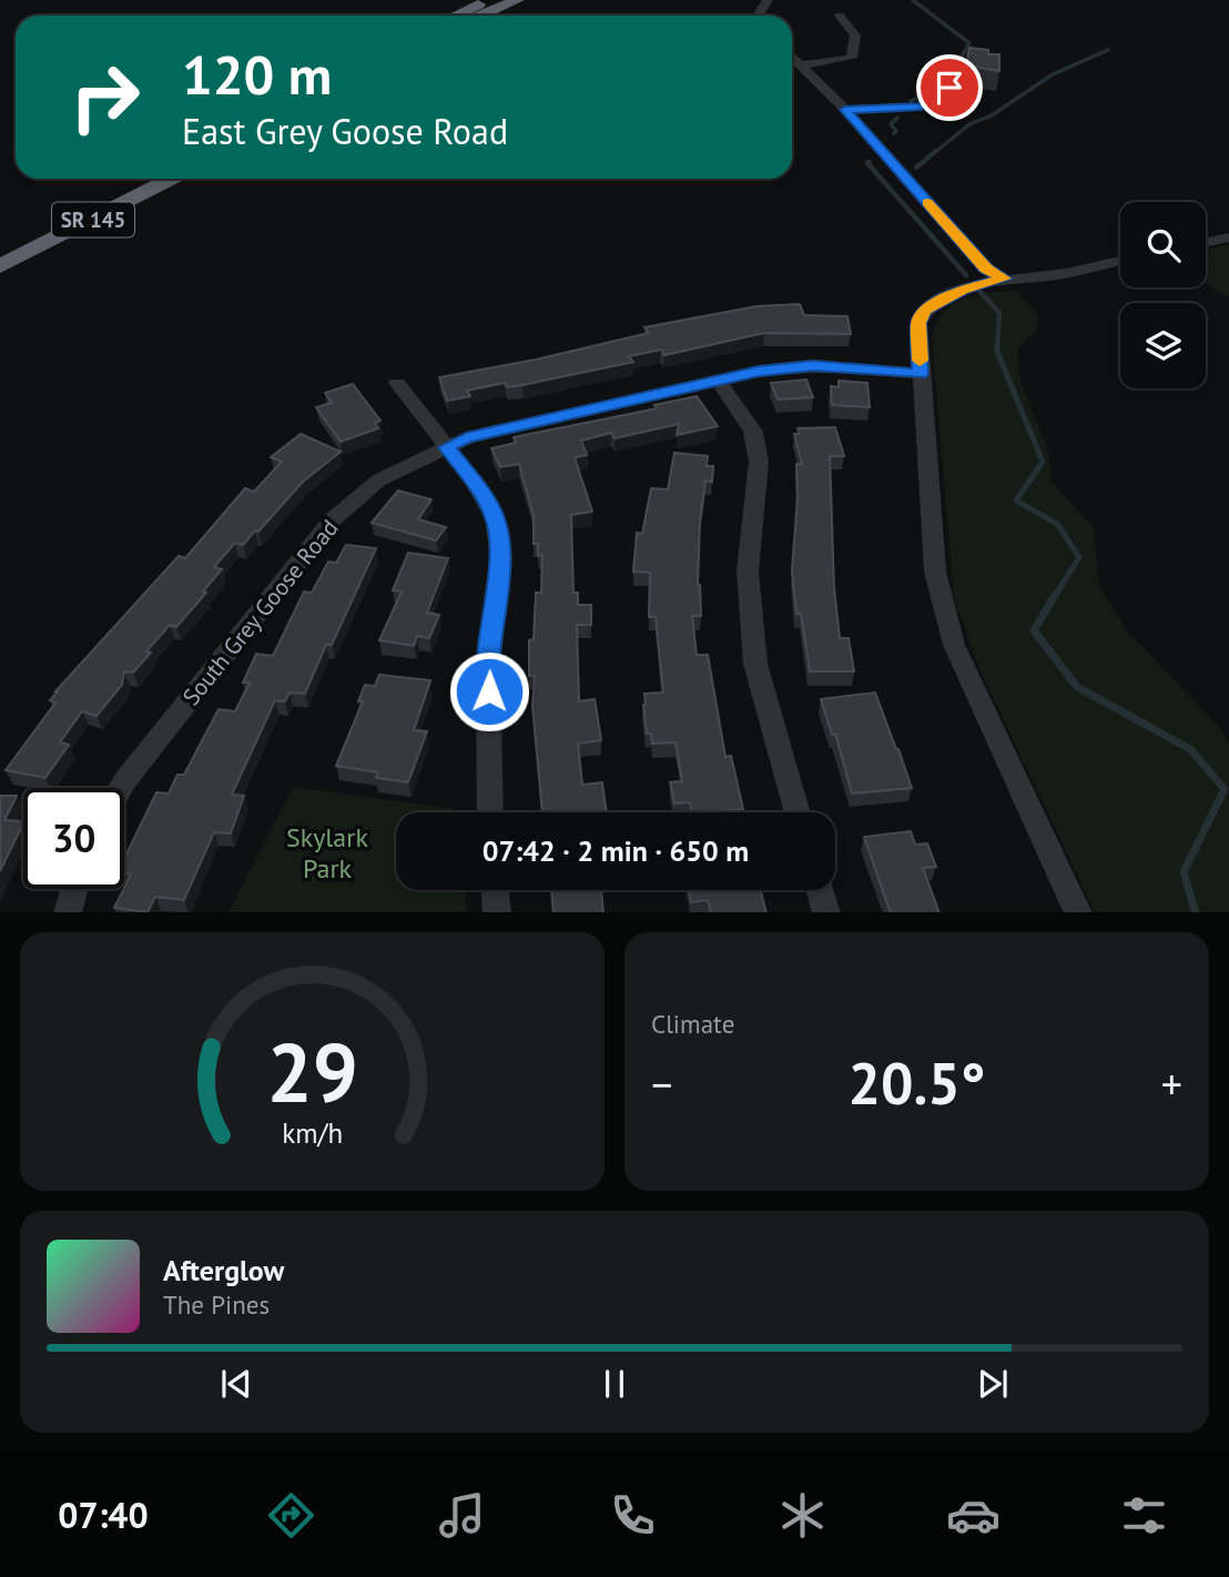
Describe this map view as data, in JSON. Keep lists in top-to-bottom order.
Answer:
{
  "streets": {
    "highway": ["SR 145"],
    "street": ["South Grey Goose Road"]
  },
  "parks": ["Skylark Park"],
  "page": {
    "turn": ["120 m", "East Grey Goose Road"],
    "limit": "30",
    "trip": "07:42 · 2 min · 650 m",
    "tile": "Climate",
    "heat": ["−", "20.5°", "+"],
    "song": ["Afterglow", "The Pines"],
    "tabs": "07:40",
    "gauge": ["29", "km/h"]
  }
}
